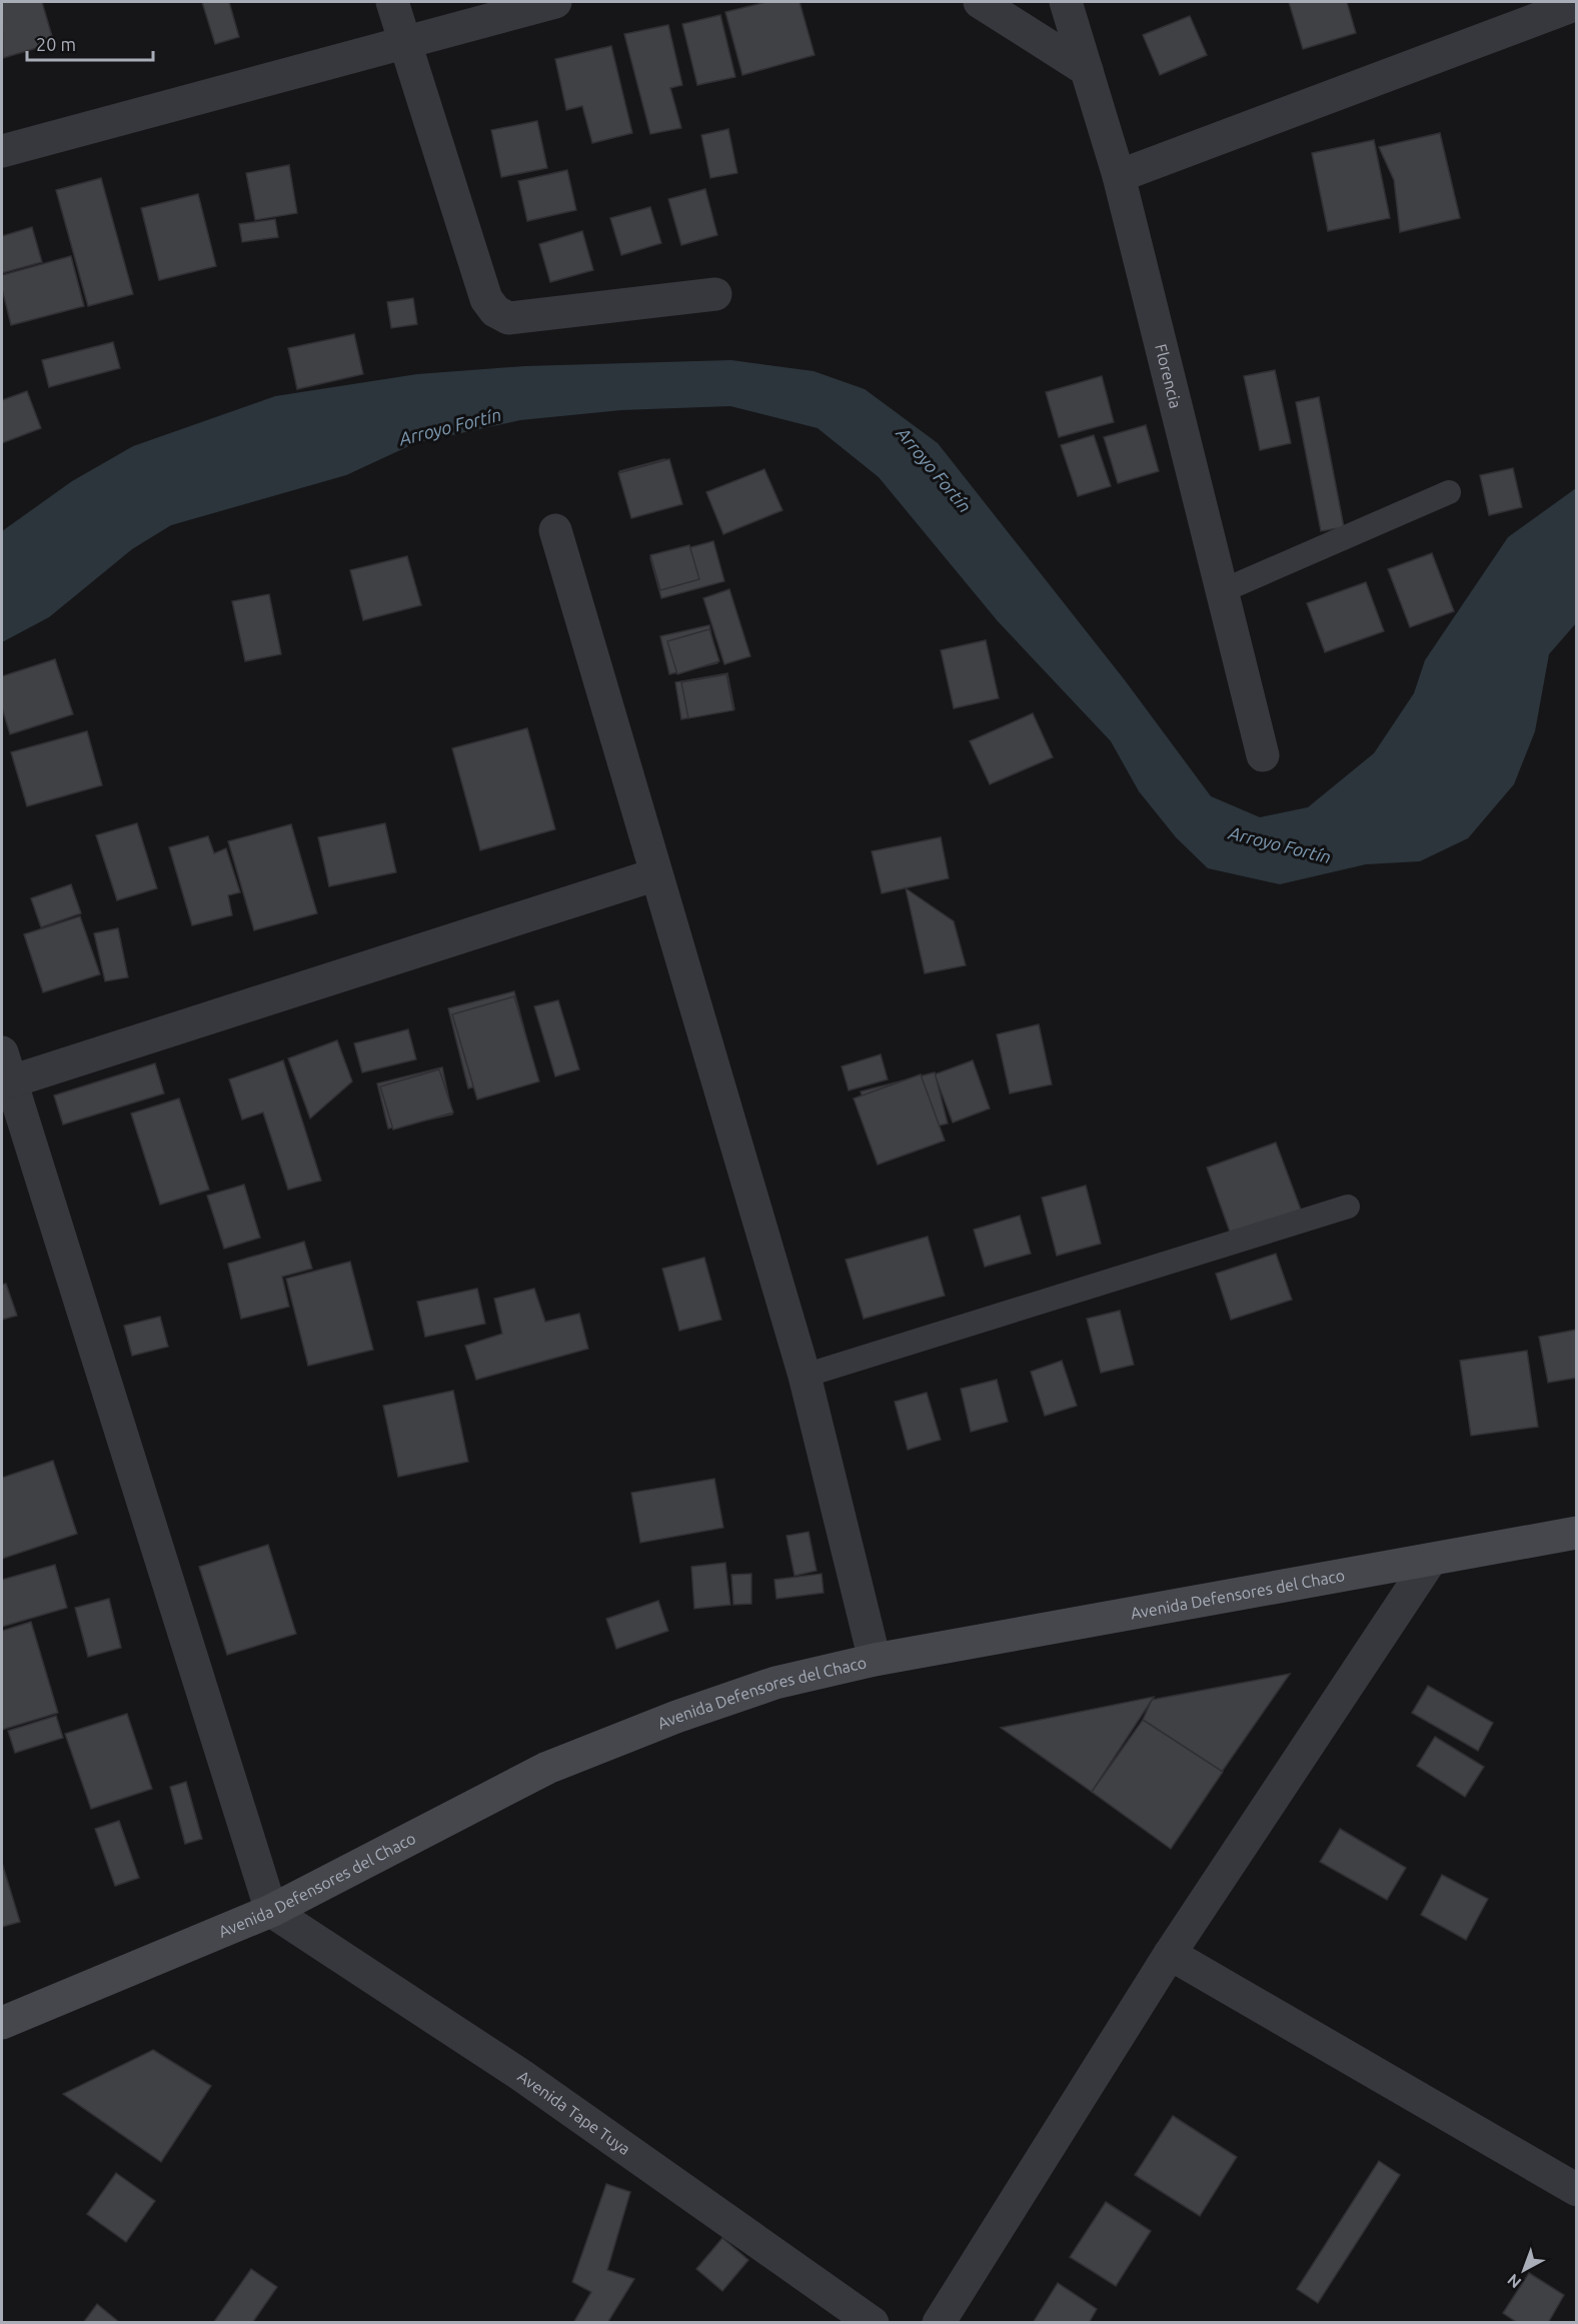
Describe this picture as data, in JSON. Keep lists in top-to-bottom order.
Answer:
{
  "streets": {
    "main road": ["Avenida Defensores del Chaco"],
    "street": ["Florencia", "Avenida Tape Tuya"]
  },
  "crossings": [
    ["Avenida Defensores del Chaco", "Avenida Tape Tuya"]
  ],
  "water": ["Arroyo Fortín"],
  "scale_bar": "20 m",
  "north": "bottom left"
}
